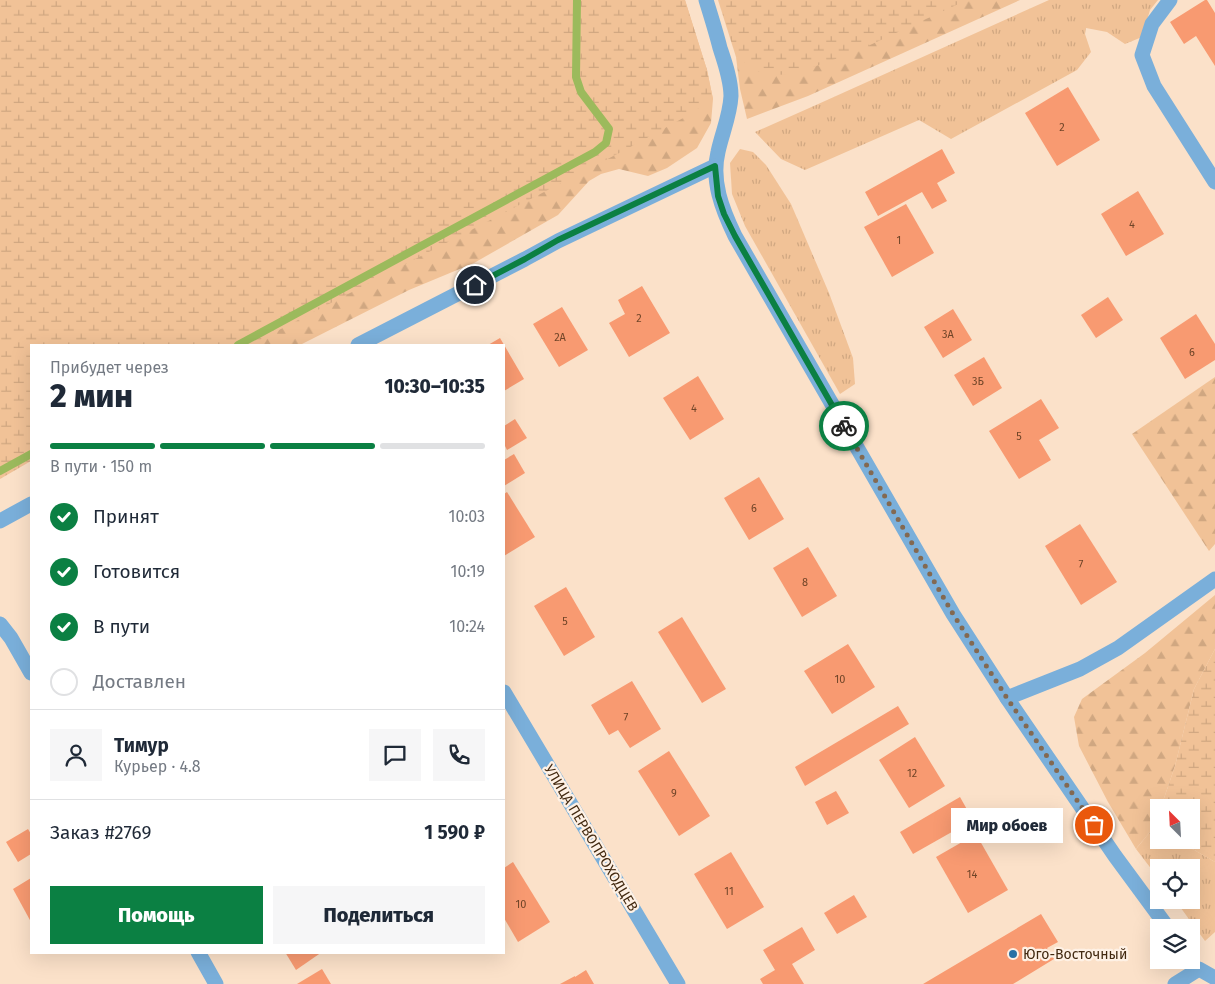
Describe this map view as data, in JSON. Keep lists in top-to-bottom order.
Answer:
{
  "streets": {
    "street": ["УЛИЦА ПЕРВОПРОХОДЦЕВ"]
  },
  "places": ["Мир обоев", "Юго-Восточный"],
  "house_numbers": [
    "2",
    "4",
    "1",
    "2",
    "3А",
    "2А",
    "6",
    "3Б",
    "4",
    "5",
    "6",
    "7",
    "8",
    "5",
    "10",
    "7",
    "12",
    "9",
    "14",
    "11",
    "10"
  ],
  "north": "top left",
  "page": {
    "heading": ["2 мин", "Прибудет через", "10:30–10:35"],
    "panel": [
      "Тимур",
      "Курьер · 4.8",
      "Заказ #2769",
      "1 590 ₽"
    ],
    "bar": "В пути · 150 m",
    "list": [
      ["Принят", "10:03"],
      ["Готовится", "10:19"],
      ["В пути", "10:24"],
      "Доставлен"
    ],
    "bubble": "Мир обоев",
    "buttons": ["Помощь", "Поделиться"]
  }
}
